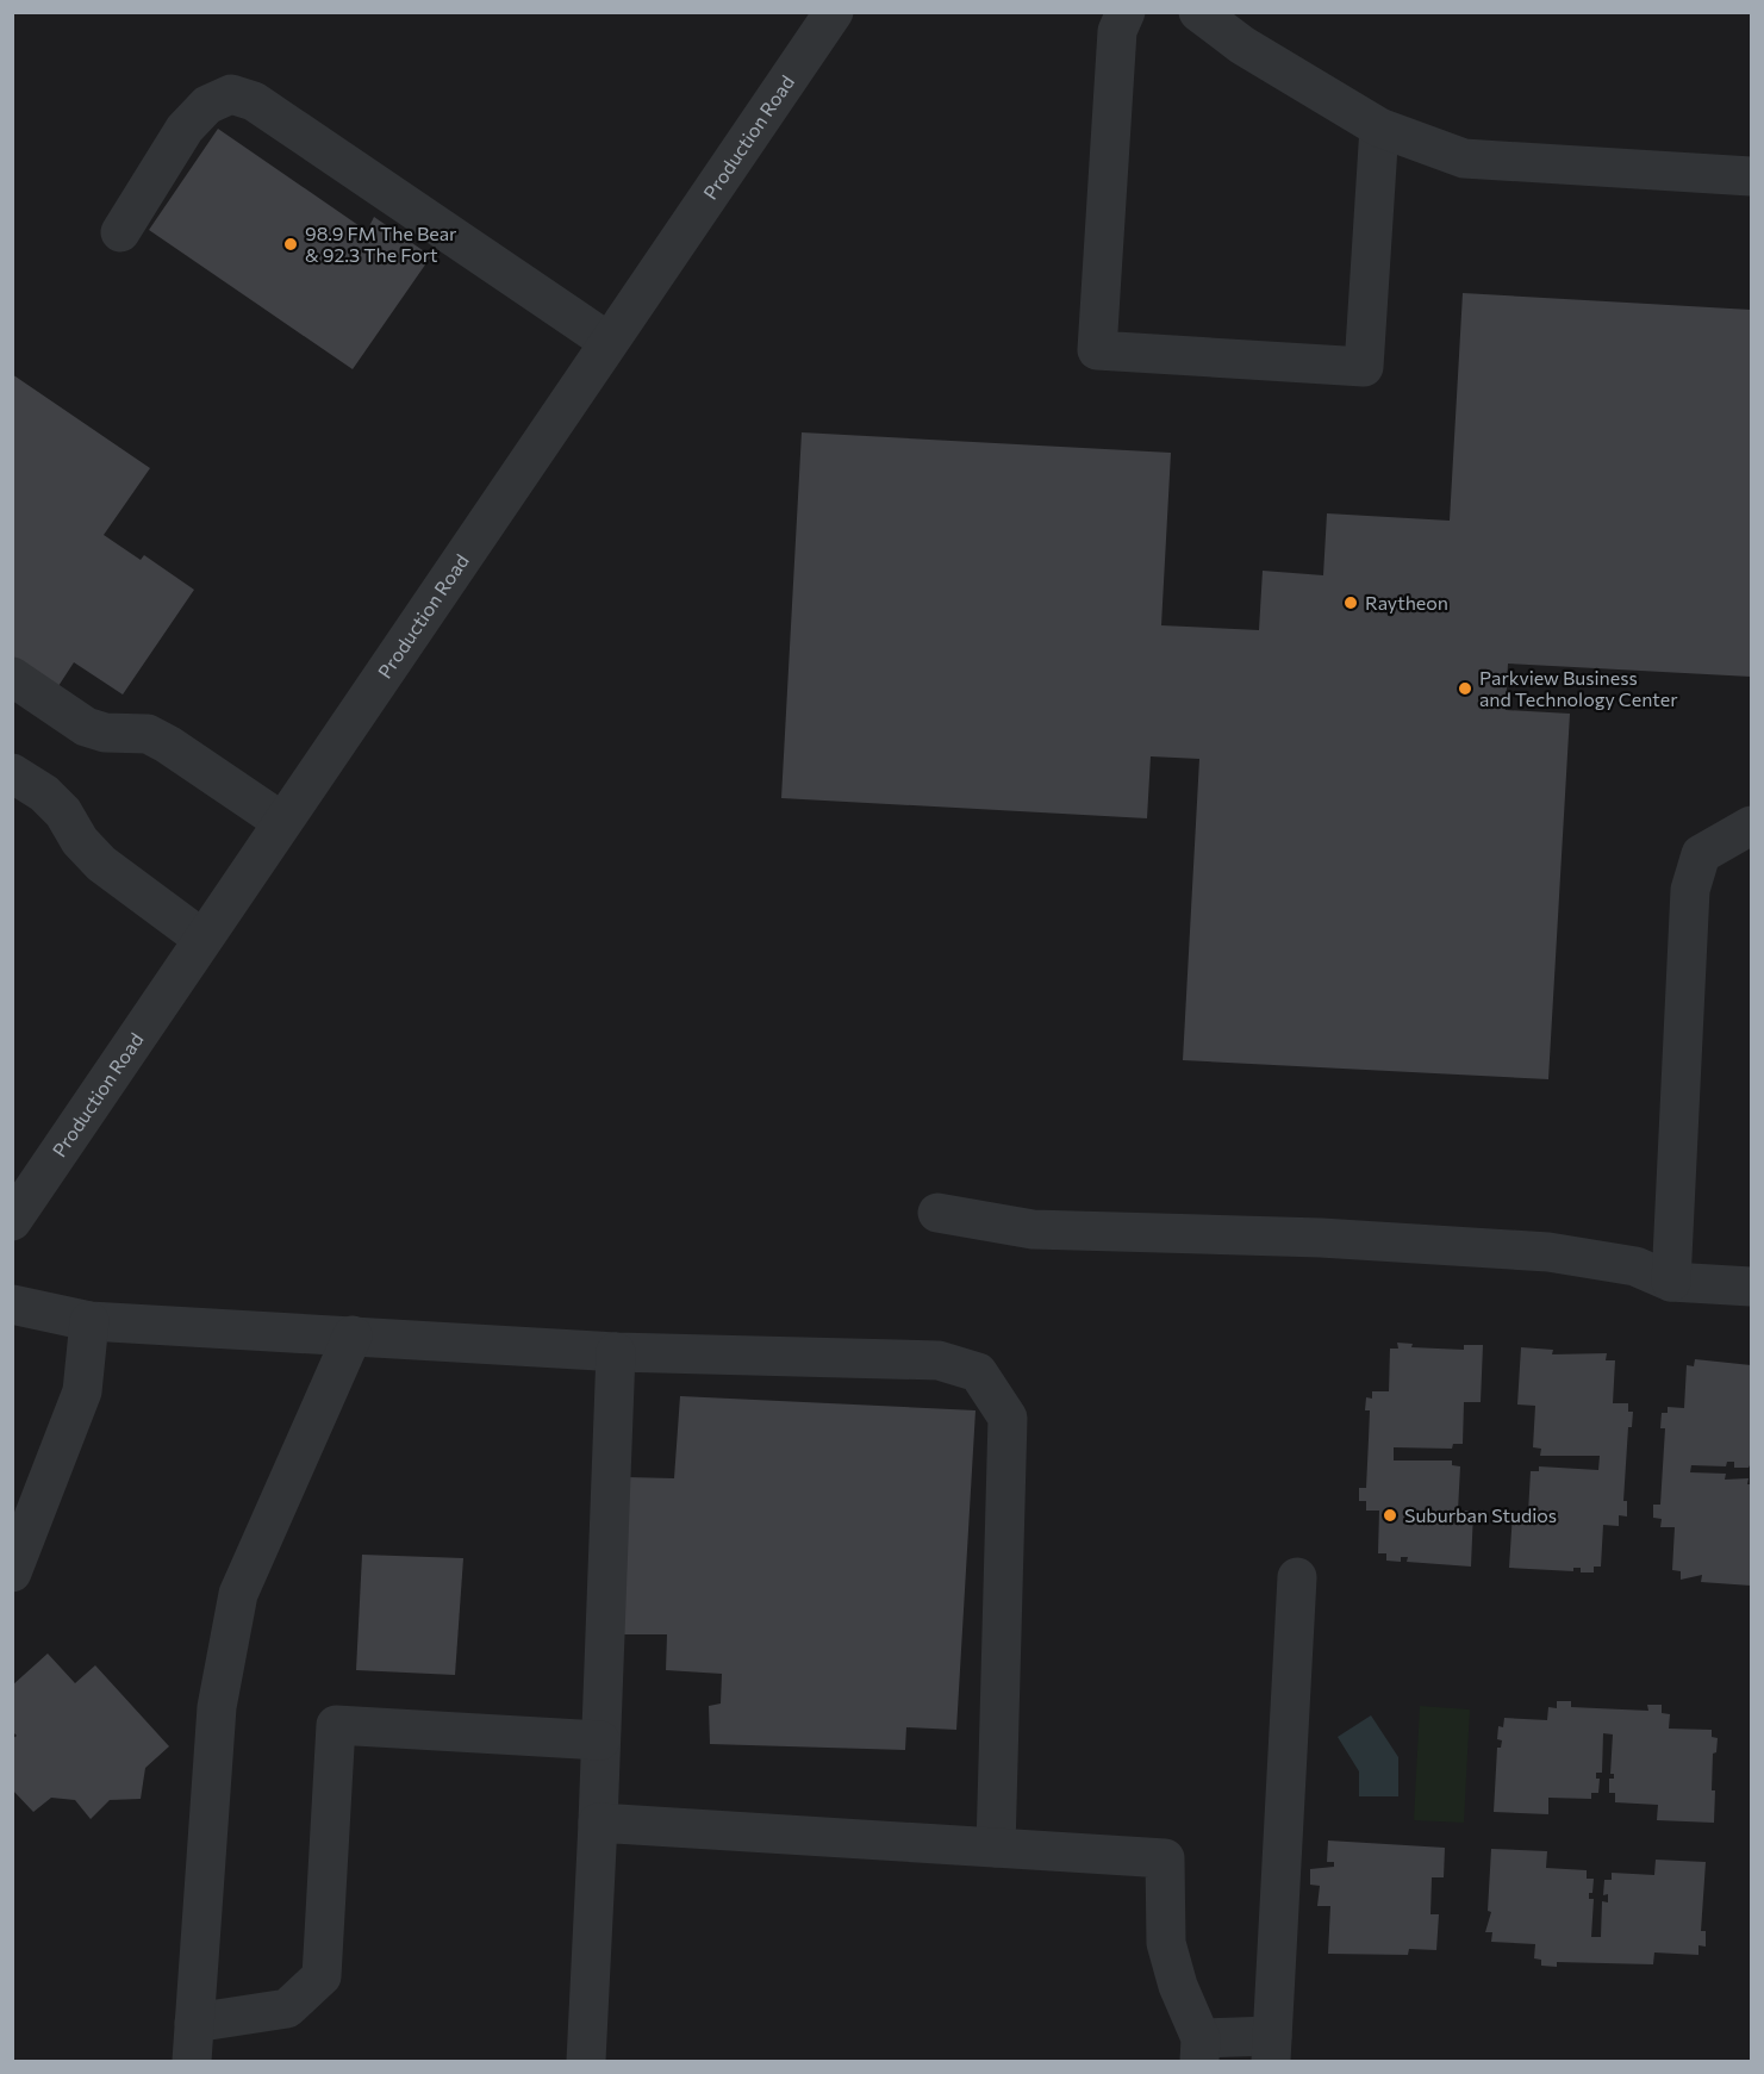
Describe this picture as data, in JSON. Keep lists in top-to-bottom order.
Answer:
{
  "streets": {
    "street": ["Production Road"]
  },
  "places": [
    "98.9 FM The Bear & 92.3 The Fort",
    "Raytheon",
    "Parkview Business and Technology Center",
    "Suburban Studios"
  ]
}
